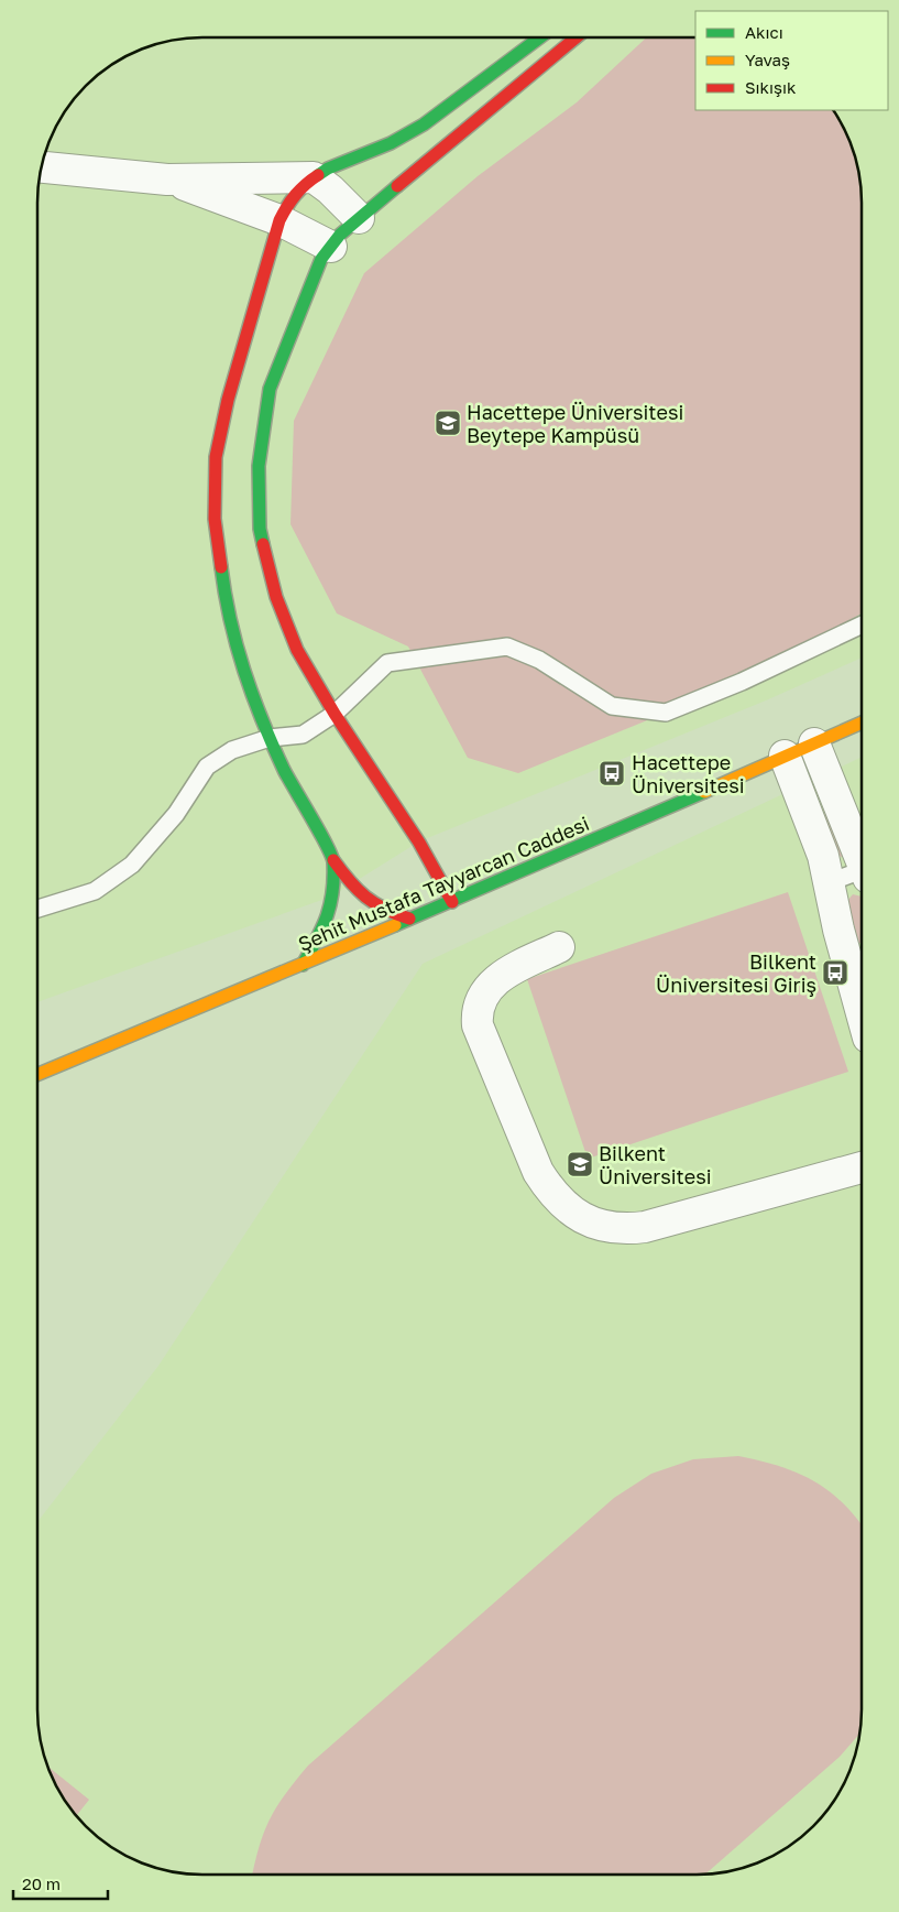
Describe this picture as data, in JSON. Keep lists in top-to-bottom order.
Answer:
{
  "streets": {
    "street": ["Şehit Mustafa Tayyarcan Caddesi"]
  },
  "places": {
    "school or university": ["Hacettepe Üniversitesi Beytepe Kampüsü", "Bilkent Üniversitesi"],
    "bus stop": ["Hacettepe Üniversitesi", "Bilkent Üniversitesi Giriş"]
  },
  "legend": ["Akıcı", "Yavaş", "Sıkışık"],
  "scale_bar": "20 m"
}
